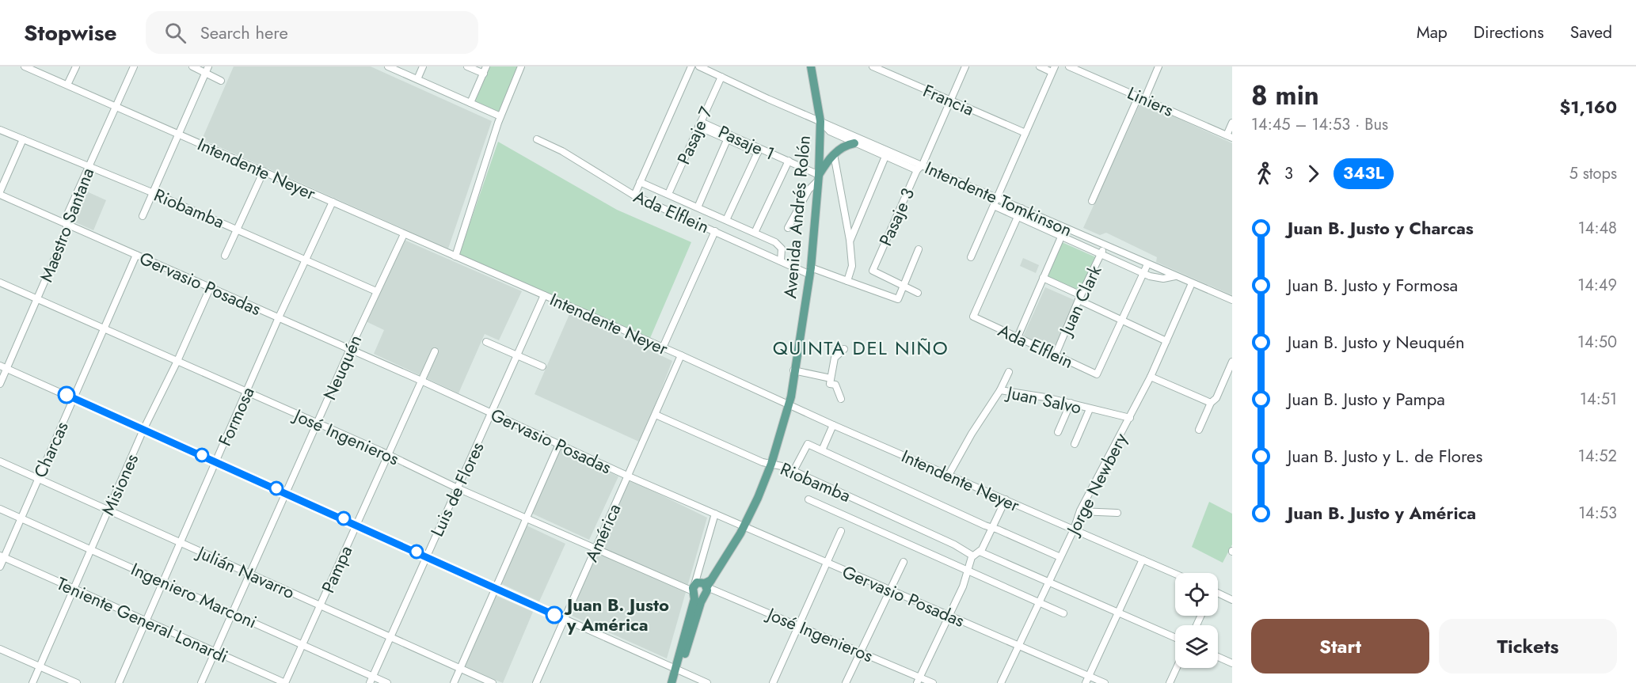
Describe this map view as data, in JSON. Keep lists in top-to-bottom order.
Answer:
{
  "streets": {
    "main road": ["Avenida Andrés Rolón"],
    "street": [
      "Francia",
      "Liniers",
      "Pasaje 7",
      "Pasaje 1",
      "Intendente Neyer",
      "Intendente Tomkinson",
      "Riobamba",
      "Ada Elflein",
      "Pasaje 3",
      "Maestro Santana",
      "Gervasio Posadas",
      "Juan Clark",
      "Neuquén",
      "Juan Salvo",
      "Formosa",
      "José Ingenieros",
      "Charcas",
      "Jorge Newbery",
      "Misiones",
      "Luis de Flores",
      "América",
      "Pampa",
      "Julián Navarro",
      "Ingeniero Marconi",
      "Teniente General Lonardi"
    ]
  },
  "crossings": [
    ["Francia", "Pasaje 3"],
    ["Pasaje 7", "Pasaje 1"],
    ["Pasaje 7", "Intendente Tomkinson"],
    ["Pasaje 1", "Avenida Andrés Rolón"],
    ["Intendente Neyer", "Avenida Andrés Rolón"],
    ["Intendente Neyer", "Maestro Santana"],
    ["Intendente Neyer", "Neuquén"],
    ["Intendente Neyer", "Juan Salvo"],
    ["Intendente Neyer", "Formosa"],
    ["Intendente Neyer", "Jorge Newbery"],
    ["Intendente Neyer", "Luis de Flores"],
    ["Intendente Neyer", "América"],
    ["Intendente Tomkinson", "Ada Elflein"],
    ["Intendente Tomkinson", "Avenida Andrés Rolón"],
    ["Intendente Tomkinson", "Pasaje 3"],
    ["Intendente Tomkinson", "Juan Clark"],
    ["Intendente Tomkinson", "Jorge Newbery"],
    ["Riobamba", "Avenida Andrés Rolón"],
    ["Riobamba", "Maestro Santana"],
    ["Riobamba", "Neuquén"],
    ["Riobamba", "Formosa"],
    ["Riobamba", "América"],
    ["Ada Elflein", "Avenida Andrés Rolón"],
    ["Ada Elflein", "Pasaje 3"],
    ["Ada Elflein", "Juan Clark"],
    ["Avenida Andrés Rolón", "Gervasio Posadas"],
    ["Avenida Andrés Rolón", "José Ingenieros"],
    ["Maestro Santana", "Gervasio Posadas"],
    ["Maestro Santana", "José Ingenieros"],
    ["Gervasio Posadas", "Neuquén"],
    ["Gervasio Posadas", "Formosa"],
    ["Gervasio Posadas", "Charcas"],
    ["Gervasio Posadas", "Jorge Newbery"],
    ["Gervasio Posadas", "Misiones"],
    ["Gervasio Posadas", "Luis de Flores"],
    ["Gervasio Posadas", "América"],
    ["Gervasio Posadas", "Pampa"],
    ["Neuquén", "José Ingenieros"],
    ["Neuquén", "Julián Navarro"],
    ["Neuquén", "Ingeniero Marconi"],
    ["Neuquén", "Teniente General Lonardi"],
    ["Juan Salvo", "Jorge Newbery"],
    ["Formosa", "José Ingenieros"],
    ["Formosa", "Julián Navarro"],
    ["Formosa", "Ingeniero Marconi"],
    ["Formosa", "Teniente General Lonardi"],
    ["José Ingenieros", "Charcas"],
    ["José Ingenieros", "Misiones"],
    ["José Ingenieros", "Luis de Flores"],
    ["José Ingenieros", "América"],
    ["José Ingenieros", "Pampa"],
    ["Charcas", "Julián Navarro"],
    ["Charcas", "Ingeniero Marconi"],
    ["Charcas", "Teniente General Lonardi"],
    ["Misiones", "Julián Navarro"],
    ["Misiones", "Ingeniero Marconi"],
    ["Misiones", "Teniente General Lonardi"],
    ["Luis de Flores", "Julián Navarro"],
    ["Luis de Flores", "Ingeniero Marconi"],
    ["Pampa", "Julián Navarro"],
    ["Pampa", "Ingeniero Marconi"],
    ["Pampa", "Teniente General Lonardi"]
  ],
  "districts": ["QUINTA DEL NIÑO"],
  "places": ["Juan B. Justo y América"],
  "lines": ["bus line 343L"],
  "page": {
    "header": "Stopwise",
    "search": "Search here",
    "nav": ["Map", "Directions", "Saved"],
    "heading": ["8 min", "14:45 – 14:53 · Bus", "$1,160"],
    "legs": ["3", "343L", "5 stops"],
    "list": [
      {
        "name": "Juan B. Justo y Charcas",
        "value": "14:48"
      },
      {
        "name": "Juan B. Justo y Formosa",
        "value": "14:49"
      },
      {
        "name": "Juan B. Justo y Neuquén",
        "value": "14:50"
      },
      {
        "name": "Juan B. Justo y Pampa",
        "value": "14:51"
      },
      {
        "name": "Juan B. Justo y L. de Flores",
        "value": "14:52"
      },
      {
        "name": "Juan B. Justo y América",
        "value": "14:53"
      }
    ],
    "buttons": ["Start", "Tickets"]
  }
}
